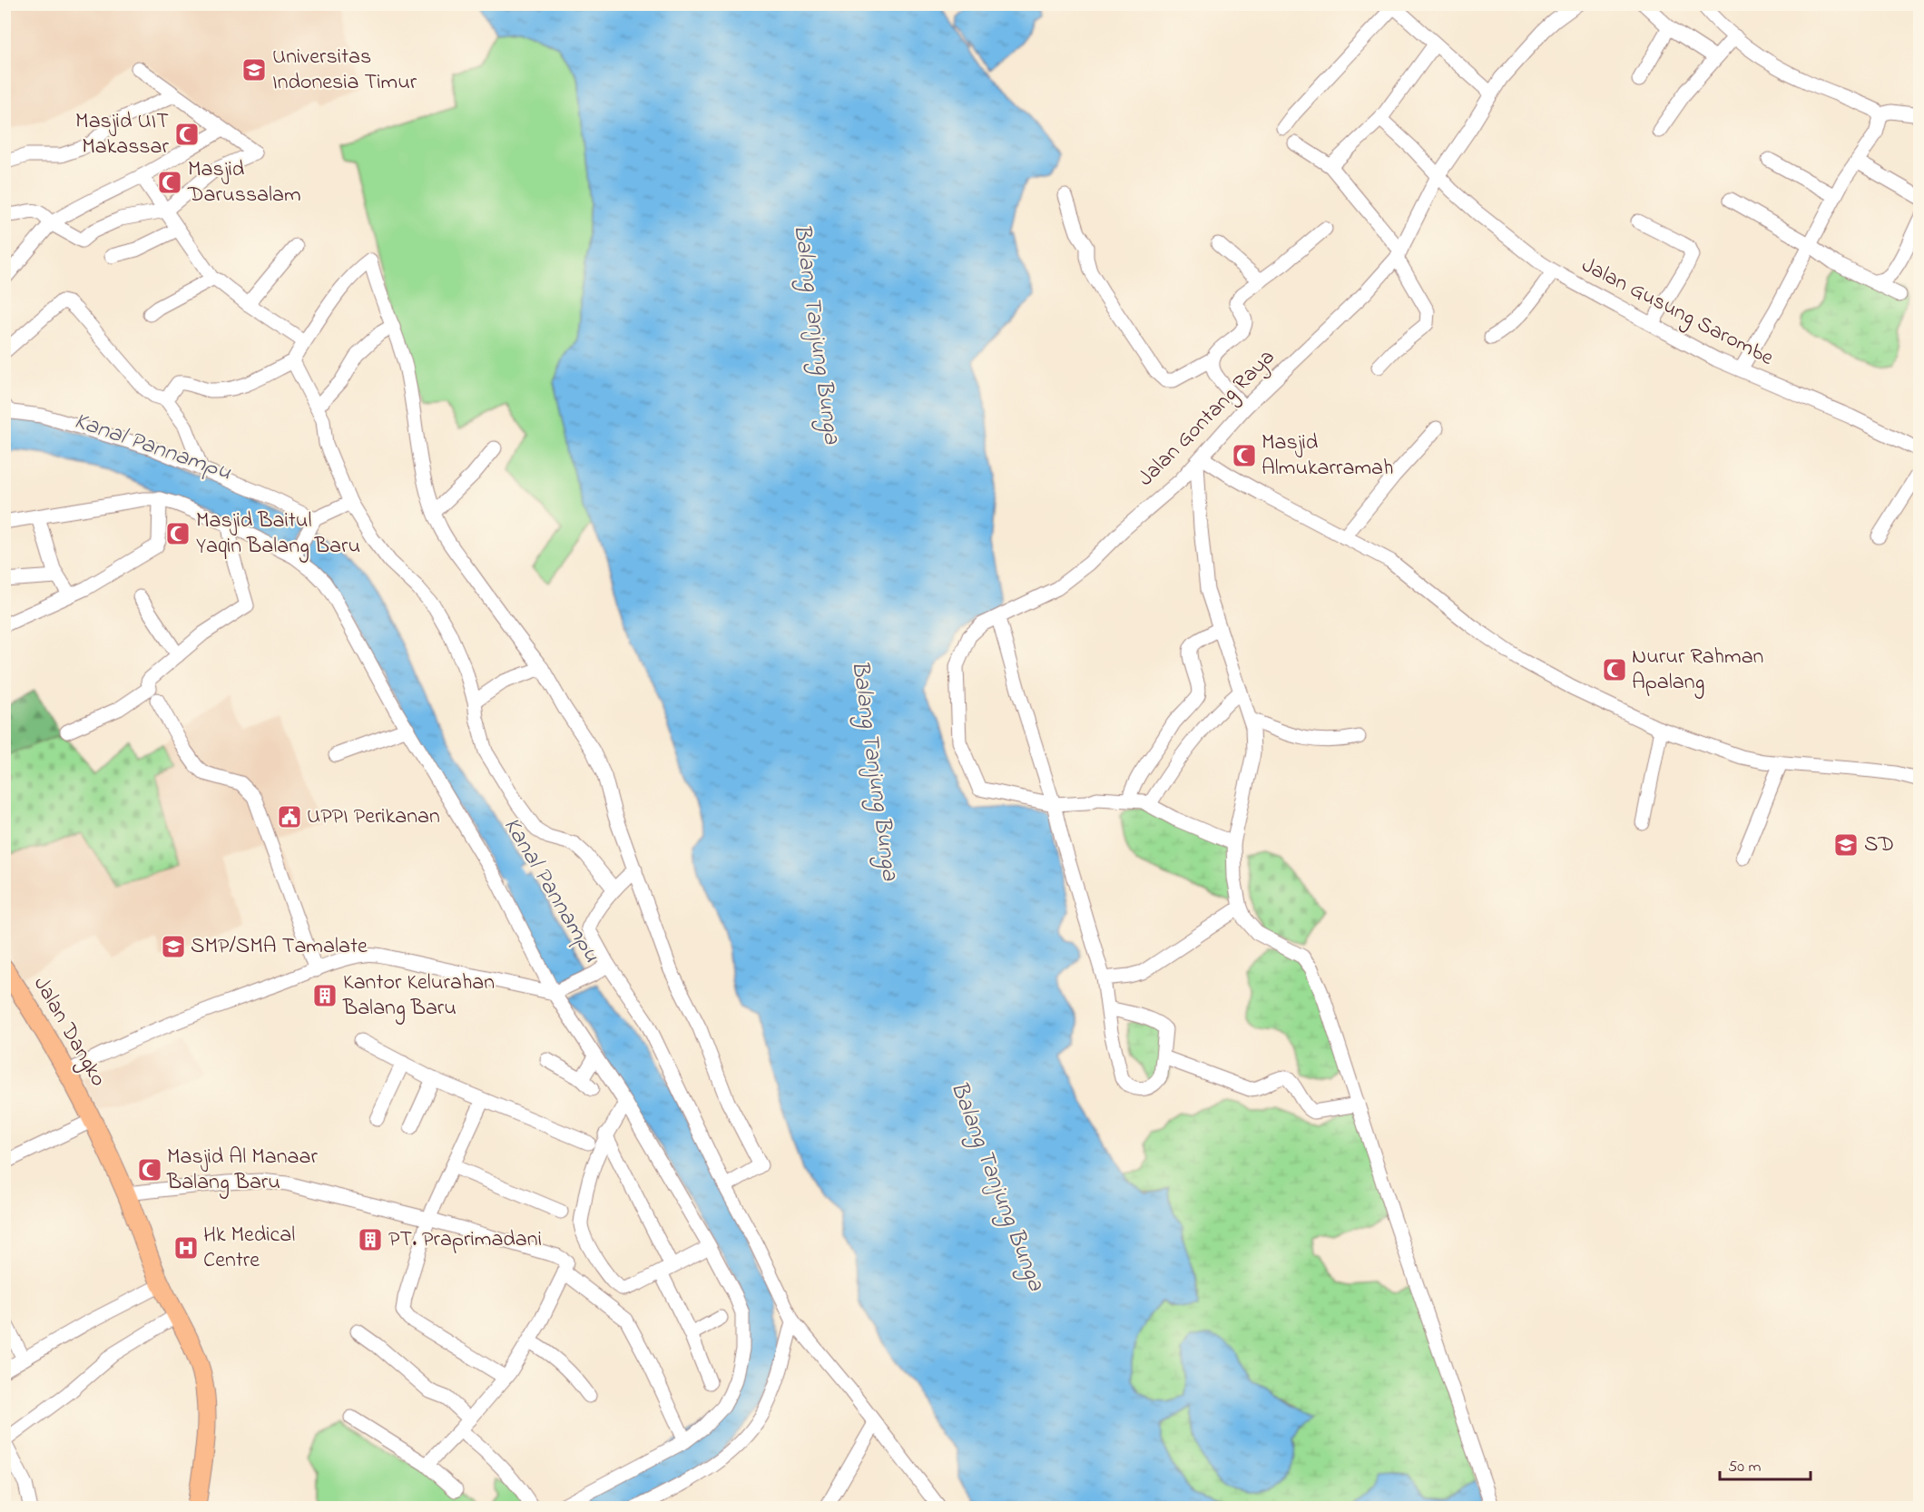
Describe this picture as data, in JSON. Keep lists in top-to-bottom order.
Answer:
{
  "streets": {
    "main road": ["Jalan Dangko"],
    "street": ["Jalan Gusung Sarombe", "Jalan Gontang Raya"]
  },
  "crossings": [
    ["Jalan Gusung Sarombe", "Jalan Gontang Raya"]
  ],
  "water": ["Balang Tanjung Bunga", "Kanal Pannampu"],
  "places": {
    "school or university": ["Universitas Indonesia Timur", "SD", "SMP/SMA Tamalate"],
    "mosque": [
      "Masjid UIT Makassar",
      "Masjid Darussalam",
      "Masjid Almukarramah",
      "Masjid Baitul Yaqin Balang Baru",
      "Nurur Rahman Apalang",
      "Masjid Al Manaar Balang Baru"
    ],
    "public building": ["UPPI Perikanan"],
    "building": ["Kantor Kelurahan Balang Baru", "PT. Praprimadani"],
    "hospital": ["Hk Medical Centre"]
  },
  "scale_bar": "50 m"
}
